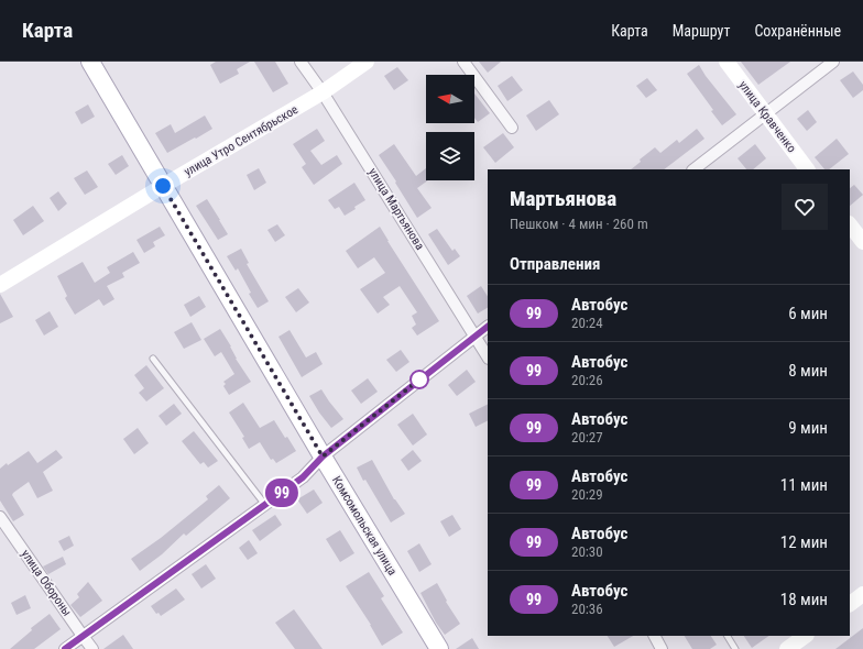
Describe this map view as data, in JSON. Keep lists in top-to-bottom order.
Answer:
{
  "streets": {
    "main road": ["Комсомольская улица"],
    "street": [
      "улица Кравченко",
      "улица Утро Сентябрьское",
      "улица Мартьянова",
      "улица Обороны"
    ]
  },
  "crossings": [
    ["улица Утро Сентябрьское", "улица Мартьянова"],
    ["улица Утро Сентябрьское", "Комсомольская улица"]
  ],
  "lines": ["bus line 99"],
  "north": "left",
  "page": {
    "header": "Карта",
    "nav": ["Карта", "Маршрут", "Сохранённые"],
    "on_map": "99",
    "heading": [
      ["Мартьянова", "Пешком · 4 мин · 260 m"],
      "Отправления"
    ],
    "list": [
      {
        "mark": "99",
        "name": "Автобус",
        "note": "20:24",
        "value": "6 мин"
      },
      {
        "mark": "99",
        "name": "Автобус",
        "note": "20:26",
        "value": "8 мин"
      },
      {
        "mark": "99",
        "name": "Автобус",
        "note": "20:27",
        "value": "9 мин"
      },
      {
        "mark": "99",
        "name": "Автобус",
        "note": "20:29",
        "value": "11 мин"
      },
      {
        "mark": "99",
        "name": "Автобус",
        "note": "20:30",
        "value": "12 мин"
      },
      {
        "mark": "99",
        "name": "Автобус",
        "note": "20:36",
        "value": "18 мин"
      }
    ]
  }
}
